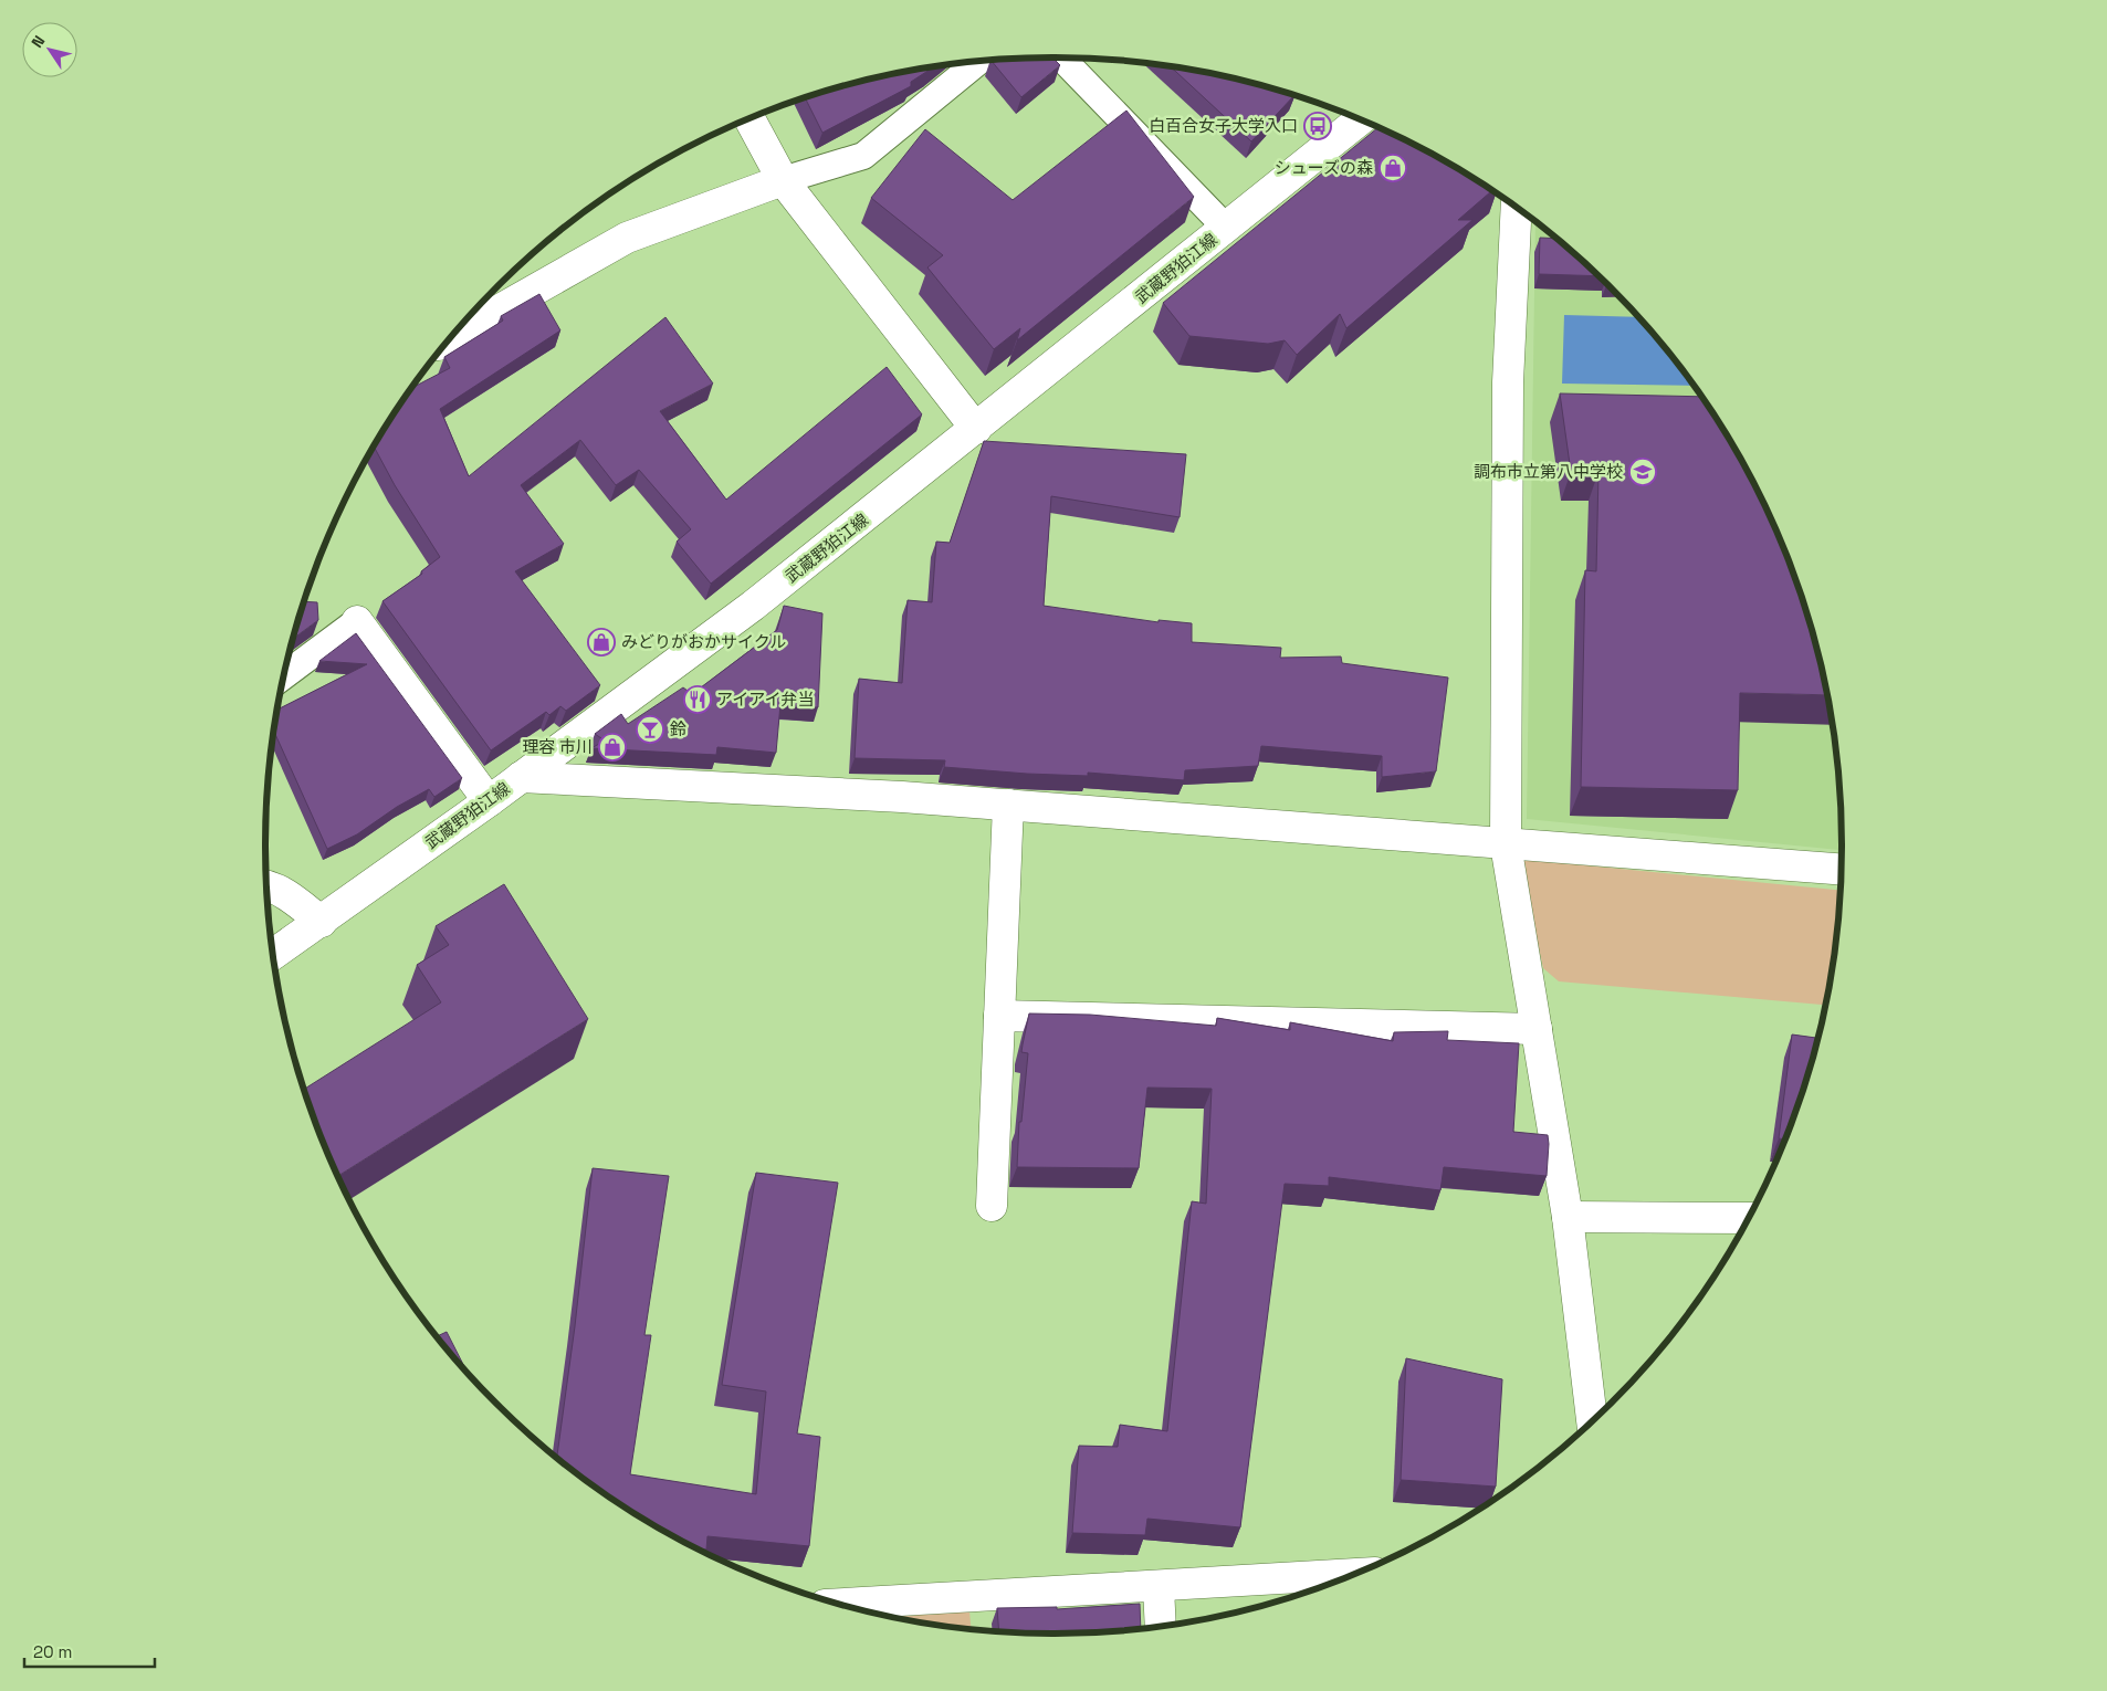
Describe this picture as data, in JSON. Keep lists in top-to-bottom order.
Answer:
{
  "streets": {
    "street": ["武蔵野狛江線"]
  },
  "places": {
    "bus stop": ["白百合女子大学入口"],
    "shop": ["シューズの森", "みどりがおかサイクル", "理容 市川"],
    "school or university": ["調布市立第八中学校"],
    "restaurant": ["アイアイ弁当"],
    "bar": ["鈴"]
  },
  "scale_bar": "20 m",
  "north": "top left"
}
